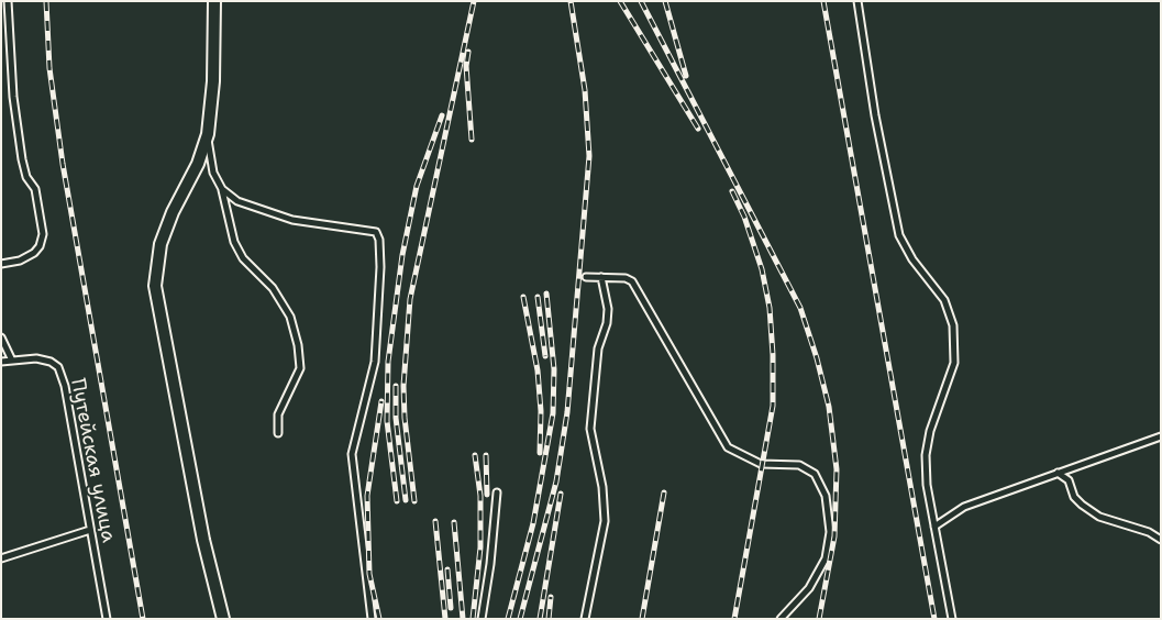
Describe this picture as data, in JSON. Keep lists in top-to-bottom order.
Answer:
{
  "streets": {
    "lane": ["Путейская улица"]
  }
}
